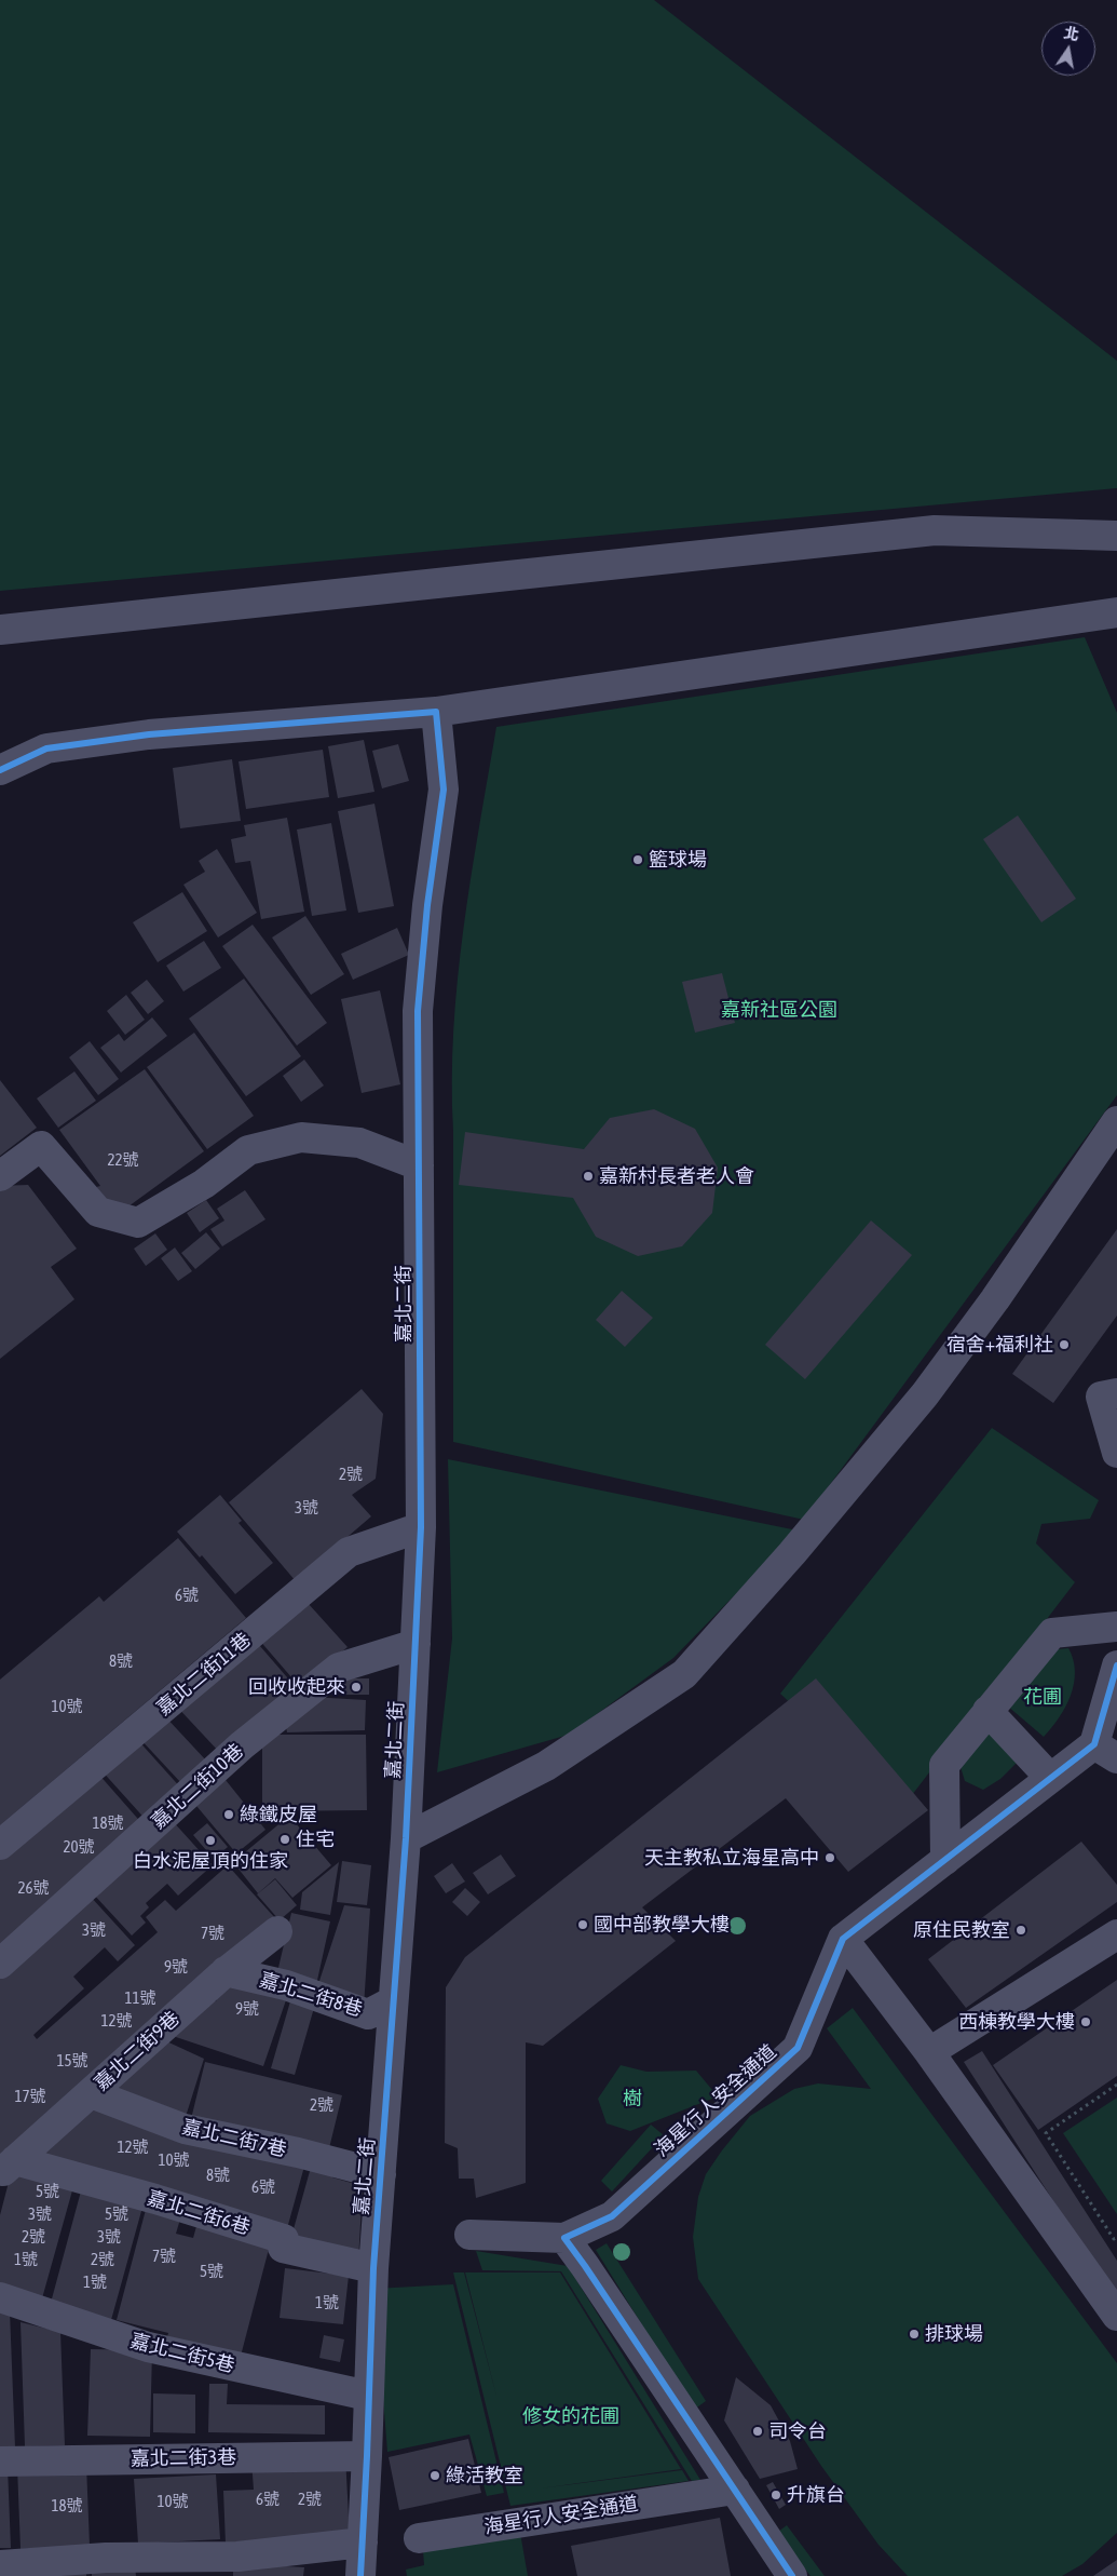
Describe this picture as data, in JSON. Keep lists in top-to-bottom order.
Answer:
{
  "streets": {
    "street": [
      "嘉北二街",
      "嘉北二街11巷",
      "嘉北二街10巷",
      "嘉北二街8巷",
      "嘉北二街9巷",
      "海星行人安全通道",
      "嘉北二街7巷",
      "嘉北二街6巷",
      "嘉北二街5巷",
      "嘉北二街3巷"
    ]
  },
  "crossings": [
    ["嘉北二街", "嘉北二街11巷"],
    ["嘉北二街", "嘉北二街10巷"],
    ["嘉北二街", "嘉北二街8巷"],
    ["嘉北二街", "嘉北二街7巷"],
    ["嘉北二街", "嘉北二街6巷"],
    ["嘉北二街", "嘉北二街5巷"],
    ["嘉北二街", "嘉北二街3巷"],
    ["嘉北二街8巷", "嘉北二街9巷"],
    ["嘉北二街9巷", "嘉北二街7巷"],
    ["嘉北二街9巷", "嘉北二街6巷"]
  ],
  "parks": [
    "嘉新社區公園",
    "花圃",
    "樹",
    "修女的花圃"
  ],
  "places": [
    "籃球場",
    "嘉新村長者老人會",
    "宿舍+福利社",
    "回收收起來",
    "綠鐵皮屋",
    "住宅",
    "白水泥屋頂的住家",
    "天主教私立海星高中",
    "國中部教學大樓",
    "原住民教室",
    "西棟教學大樓",
    "排球場",
    "司令台",
    "綠活教室",
    "升旗台"
  ],
  "house_numbers": [
    "22號",
    "2號",
    "3號",
    "6號",
    "8號",
    "10號",
    "18號",
    "20號",
    "26號",
    "3號",
    "7號",
    "9號",
    "11號",
    "9號",
    "12號",
    "15號",
    "17號",
    "2號",
    "12號",
    "10號",
    "8號",
    "6號",
    "5號",
    "3號",
    "5號",
    "2號",
    "3號",
    "7號",
    "1號",
    "2號",
    "5號",
    "1號",
    "1號",
    "6號",
    "2號",
    "10號",
    "18號"
  ],
  "north": "top"
}
